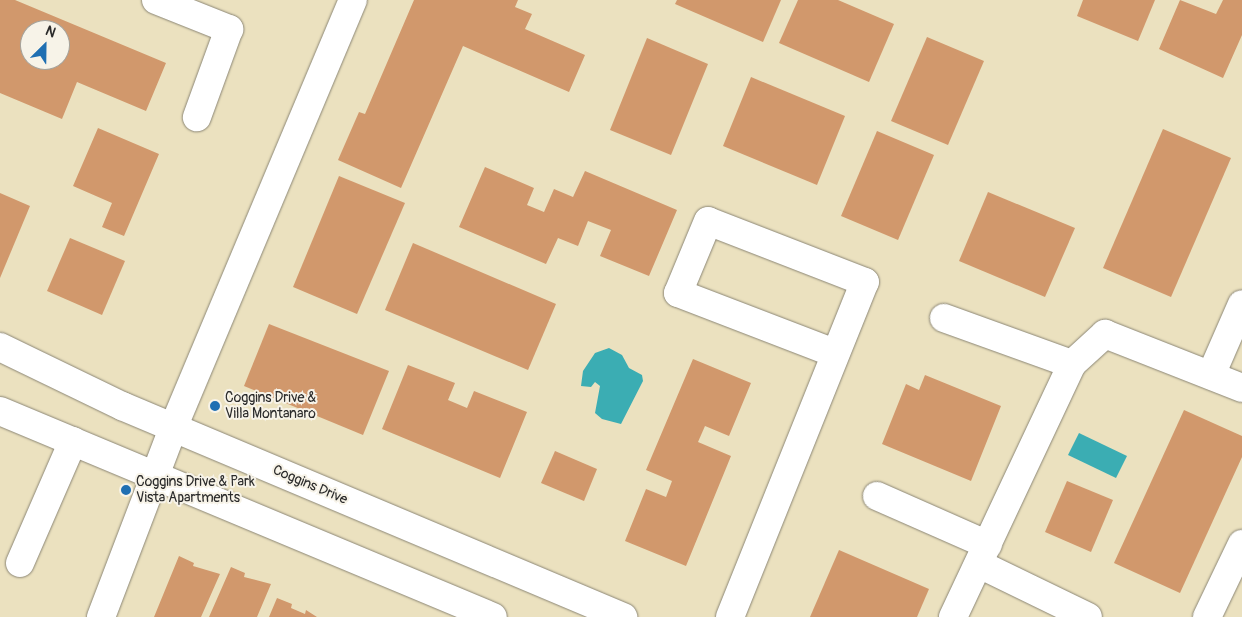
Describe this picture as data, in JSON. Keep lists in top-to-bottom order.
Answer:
{
  "streets": {
    "street": ["Coggins Drive"]
  },
  "places": ["Coggins Drive & Villa Montanaro", "Coggins Drive & Park Vista Apartments"],
  "north": "top right"
}
